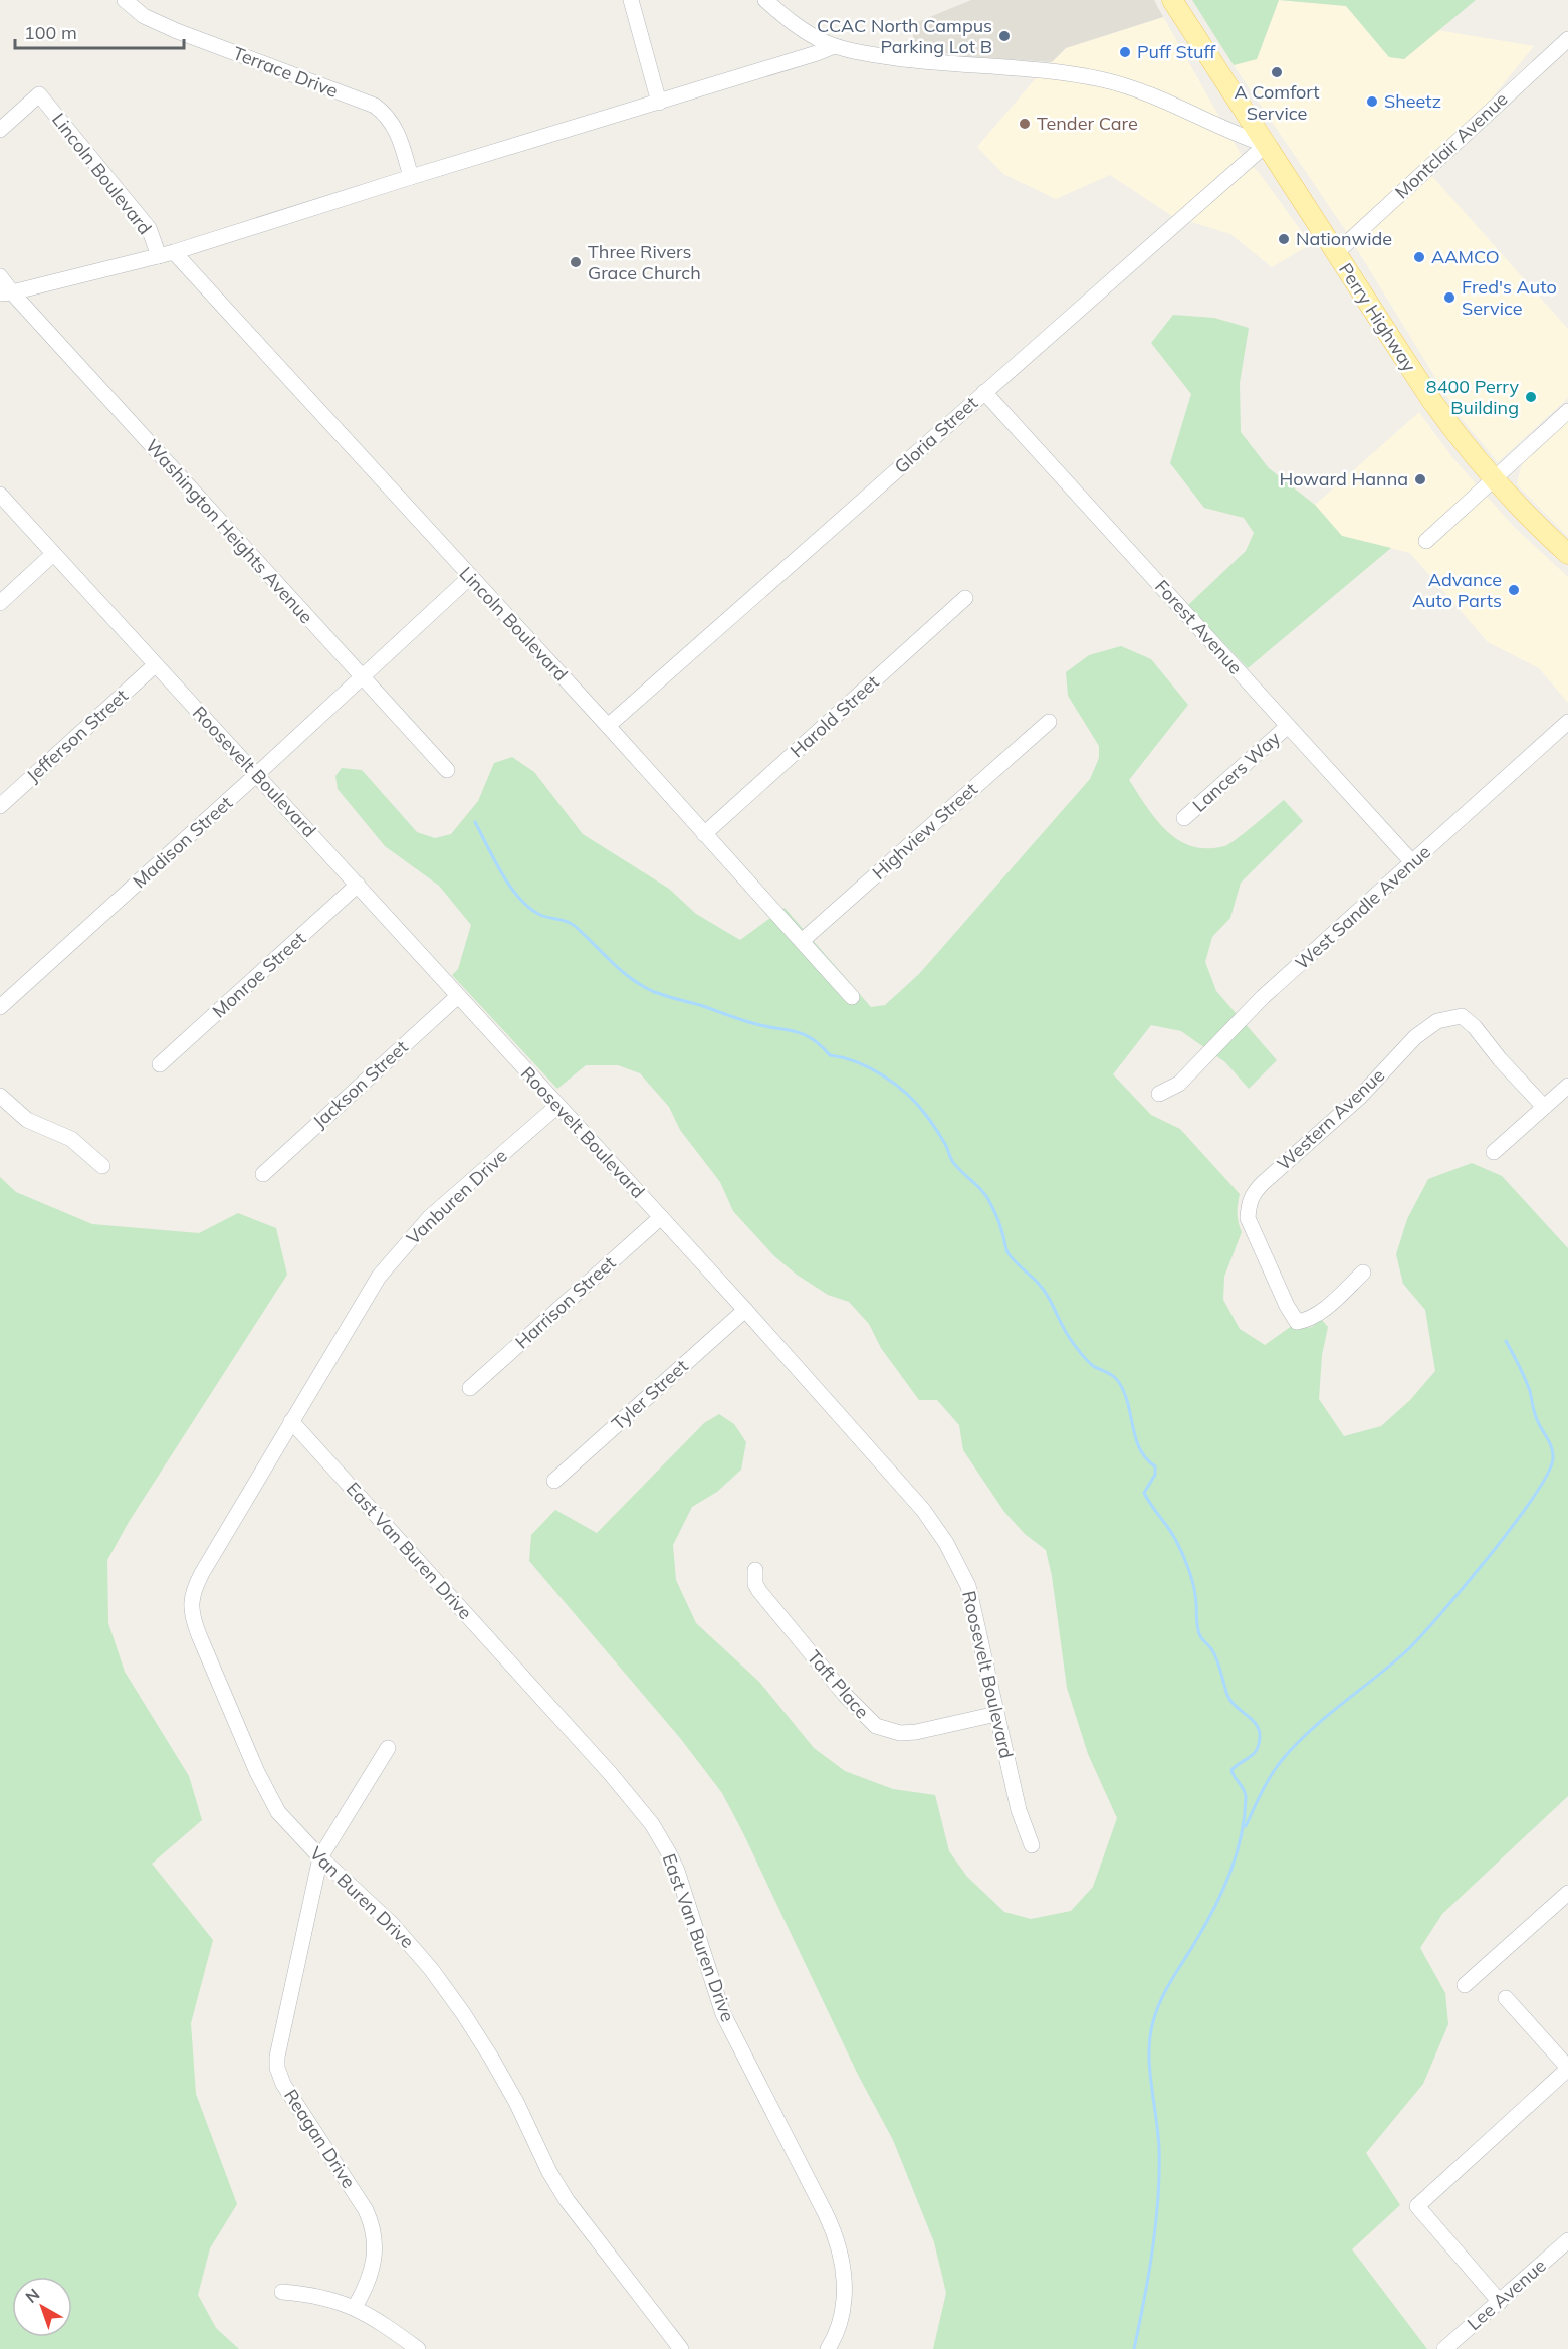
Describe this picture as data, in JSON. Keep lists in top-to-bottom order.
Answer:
{
  "streets": {
    "main road": ["Perry Highway"],
    "street": [
      "Terrace Drive",
      "Montclair Avenue",
      "Lincoln Boulevard",
      "Gloria Street",
      "Washington Heights Avenue",
      "Forest Avenue",
      "Harold Street",
      "Jefferson Street",
      "Roosevelt Boulevard",
      "Lancers Way",
      "Highview Street",
      "Madison Street",
      "West Sandle Avenue",
      "Monroe Street",
      "Jackson Street",
      "Western Avenue",
      "Vanburen Drive",
      "Harrison Street",
      "Tyler Street",
      "East Van Buren Drive",
      "Taft Place",
      "Van Buren Drive",
      "Reagan Drive",
      "Lee Avenue"
    ]
  },
  "crossings": [
    ["Montclair Avenue", "Perry Highway"],
    ["Lincoln Boulevard", "Gloria Street"],
    ["Lincoln Boulevard", "Harold Street"],
    ["Lincoln Boulevard", "Highview Street"],
    ["Lincoln Boulevard", "Madison Street"],
    ["Perry Highway", "Gloria Street"],
    ["Gloria Street", "Forest Avenue"],
    ["Washington Heights Avenue", "Madison Street"],
    ["Forest Avenue", "Lancers Way"],
    ["Forest Avenue", "West Sandle Avenue"],
    ["Jefferson Street", "Roosevelt Boulevard"],
    ["Roosevelt Boulevard", "Madison Street"],
    ["Roosevelt Boulevard", "Monroe Street"],
    ["Roosevelt Boulevard", "Jackson Street"],
    ["Roosevelt Boulevard", "Vanburen Drive"],
    ["Roosevelt Boulevard", "Harrison Street"],
    ["Roosevelt Boulevard", "Tyler Street"],
    ["Roosevelt Boulevard", "Taft Place"],
    ["Vanburen Drive", "East Van Buren Drive"],
    ["Vanburen Drive", "Van Buren Drive"],
    ["East Van Buren Drive", "Van Buren Drive"],
    ["Van Buren Drive", "Reagan Drive"]
  ],
  "places": [
    "CCAC North Campus Parking Lot B",
    "Puff Stuff",
    "A Comfort Service",
    "Sheetz",
    "Tender Care",
    "Nationwide",
    "AAMCO",
    "Three Rivers Grace Church",
    "Fred's Auto Service",
    "8400 Perry Building",
    "Howard Hanna",
    "Advance Auto Parts"
  ],
  "scale_bar": "100 m",
  "north": "top left"
}
